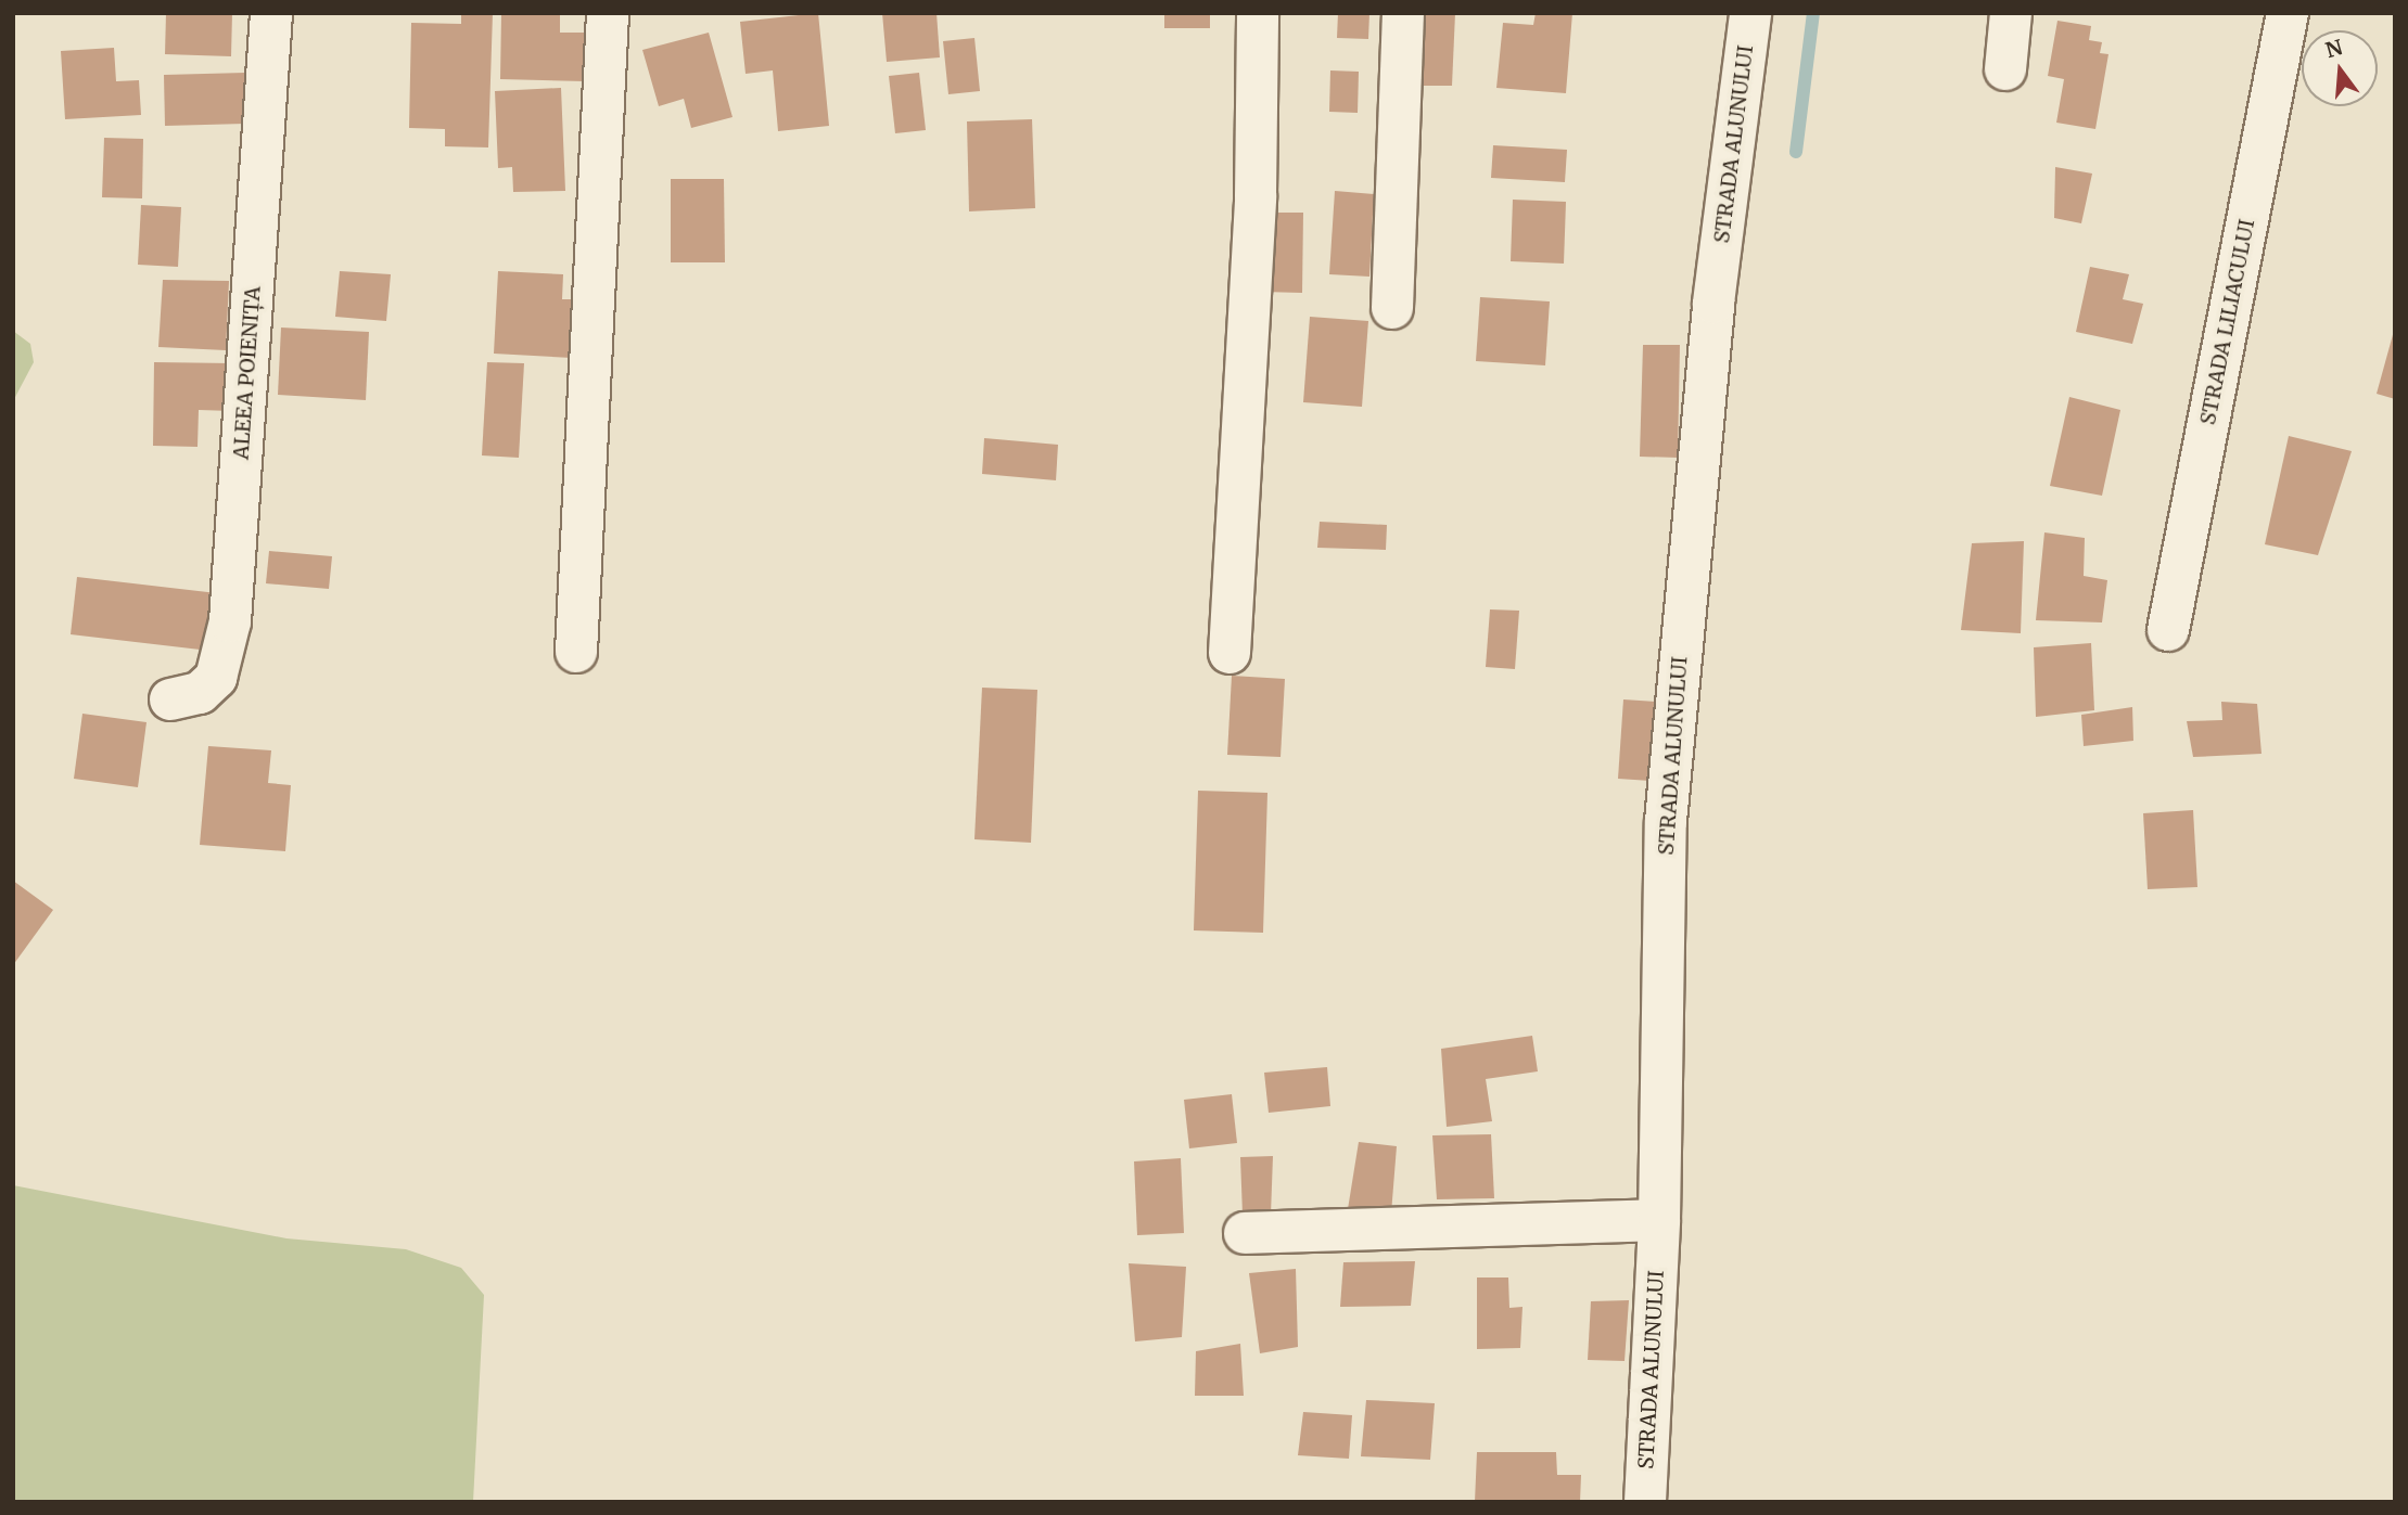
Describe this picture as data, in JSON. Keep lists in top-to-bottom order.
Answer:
{
  "streets": {
    "street": ["STRADA ALUNULUI", "STRADA LILIACULUI", "ALEEA POIENIȚA"]
  },
  "north": "top"
}
